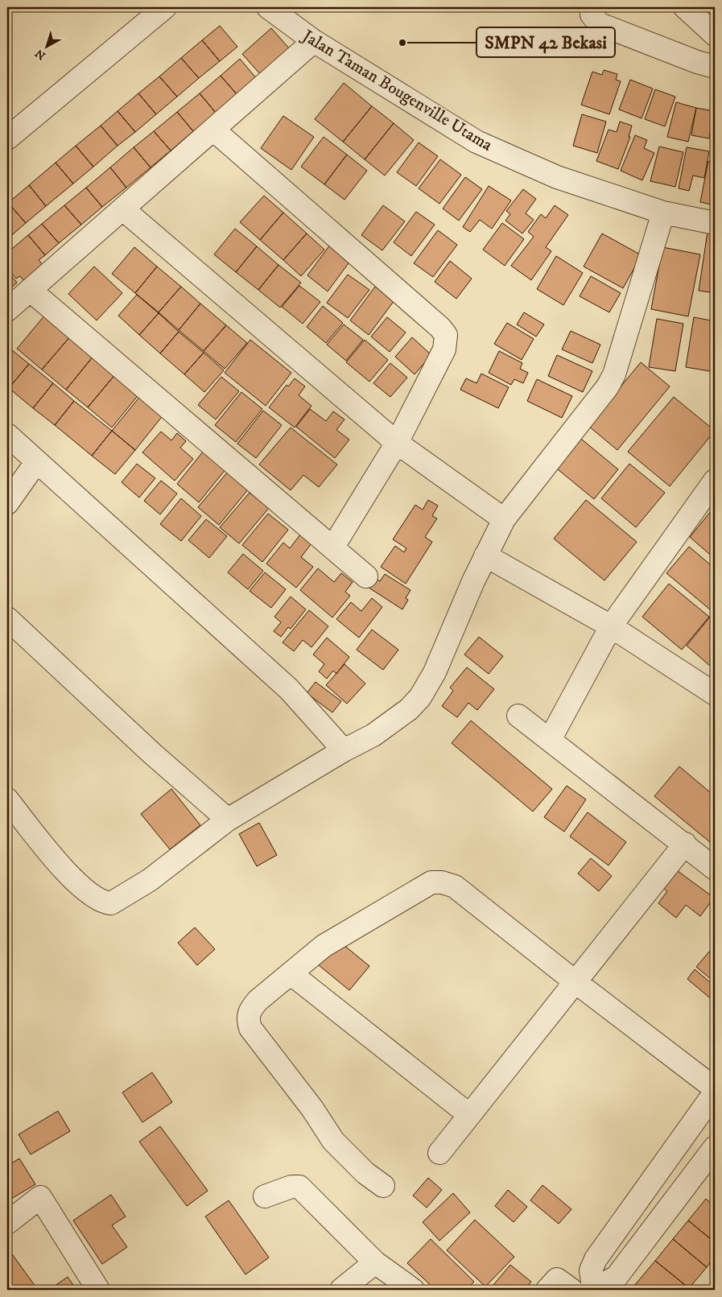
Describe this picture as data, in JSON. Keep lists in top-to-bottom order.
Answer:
{
  "streets": {
    "street": ["Jalan Taman Bougenville Utama"]
  },
  "places": ["SMPN 42 Bekasi"],
  "north": "bottom left"
}
